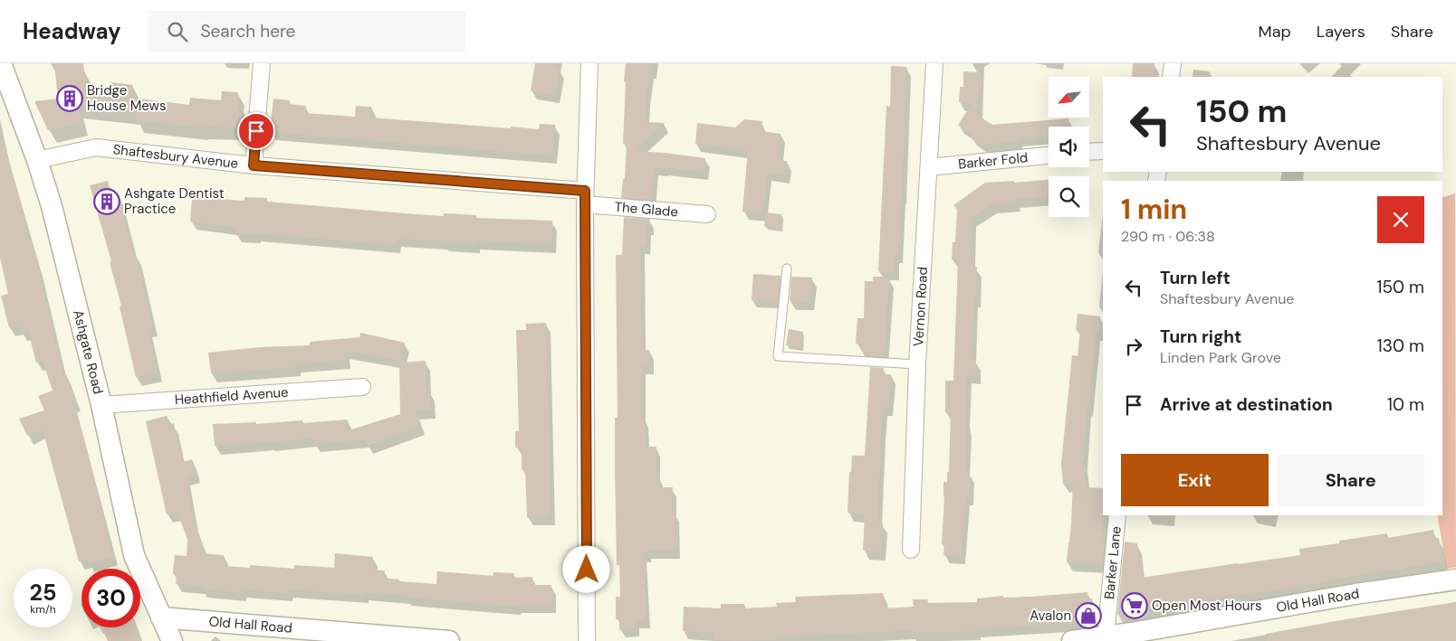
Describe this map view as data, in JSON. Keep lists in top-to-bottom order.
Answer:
{
  "streets": {
    "street": [
      "Shaftesbury Avenue",
      "Barker Fold",
      "The Glade",
      "Vernon Road",
      "Ashgate Road",
      "Heathfield Avenue",
      "Barker Lane",
      "Old Hall Road"
    ]
  },
  "crossings": [
    ["Shaftesbury Avenue", "The Glade"],
    ["Shaftesbury Avenue", "Ashgate Road"],
    ["Barker Fold", "Vernon Road"],
    ["Ashgate Road", "Heathfield Avenue"],
    ["Ashgate Road", "Old Hall Road"],
    ["Barker Lane", "Old Hall Road"]
  ],
  "places": {
    "building": ["Bridge House Mews", "Ashgate Dentist Practice"],
    "supermarket": ["Open Most Hours"],
    "shop": ["Avalon"]
  },
  "north": "bottom left",
  "page": {
    "header": "Headway",
    "search": "Search here",
    "nav": ["Map", "Layers", "Share"],
    "turn": ["150 m", "Shaftesbury Avenue"],
    "heading": ["1 min", "290 m · 06:38"],
    "list": [
      {
        "name": "Turn left",
        "note": "Shaftesbury Avenue",
        "value": "150 m"
      },
      {
        "name": "Turn right",
        "note": "Linden Park Grove",
        "value": "130 m"
      },
      {
        "name": "Arrive at destination",
        "value": "10 m"
      }
    ],
    "buttons": ["Exit", "Share"],
    "speed": "25 km/h",
    "limit": "30"
  }
}
